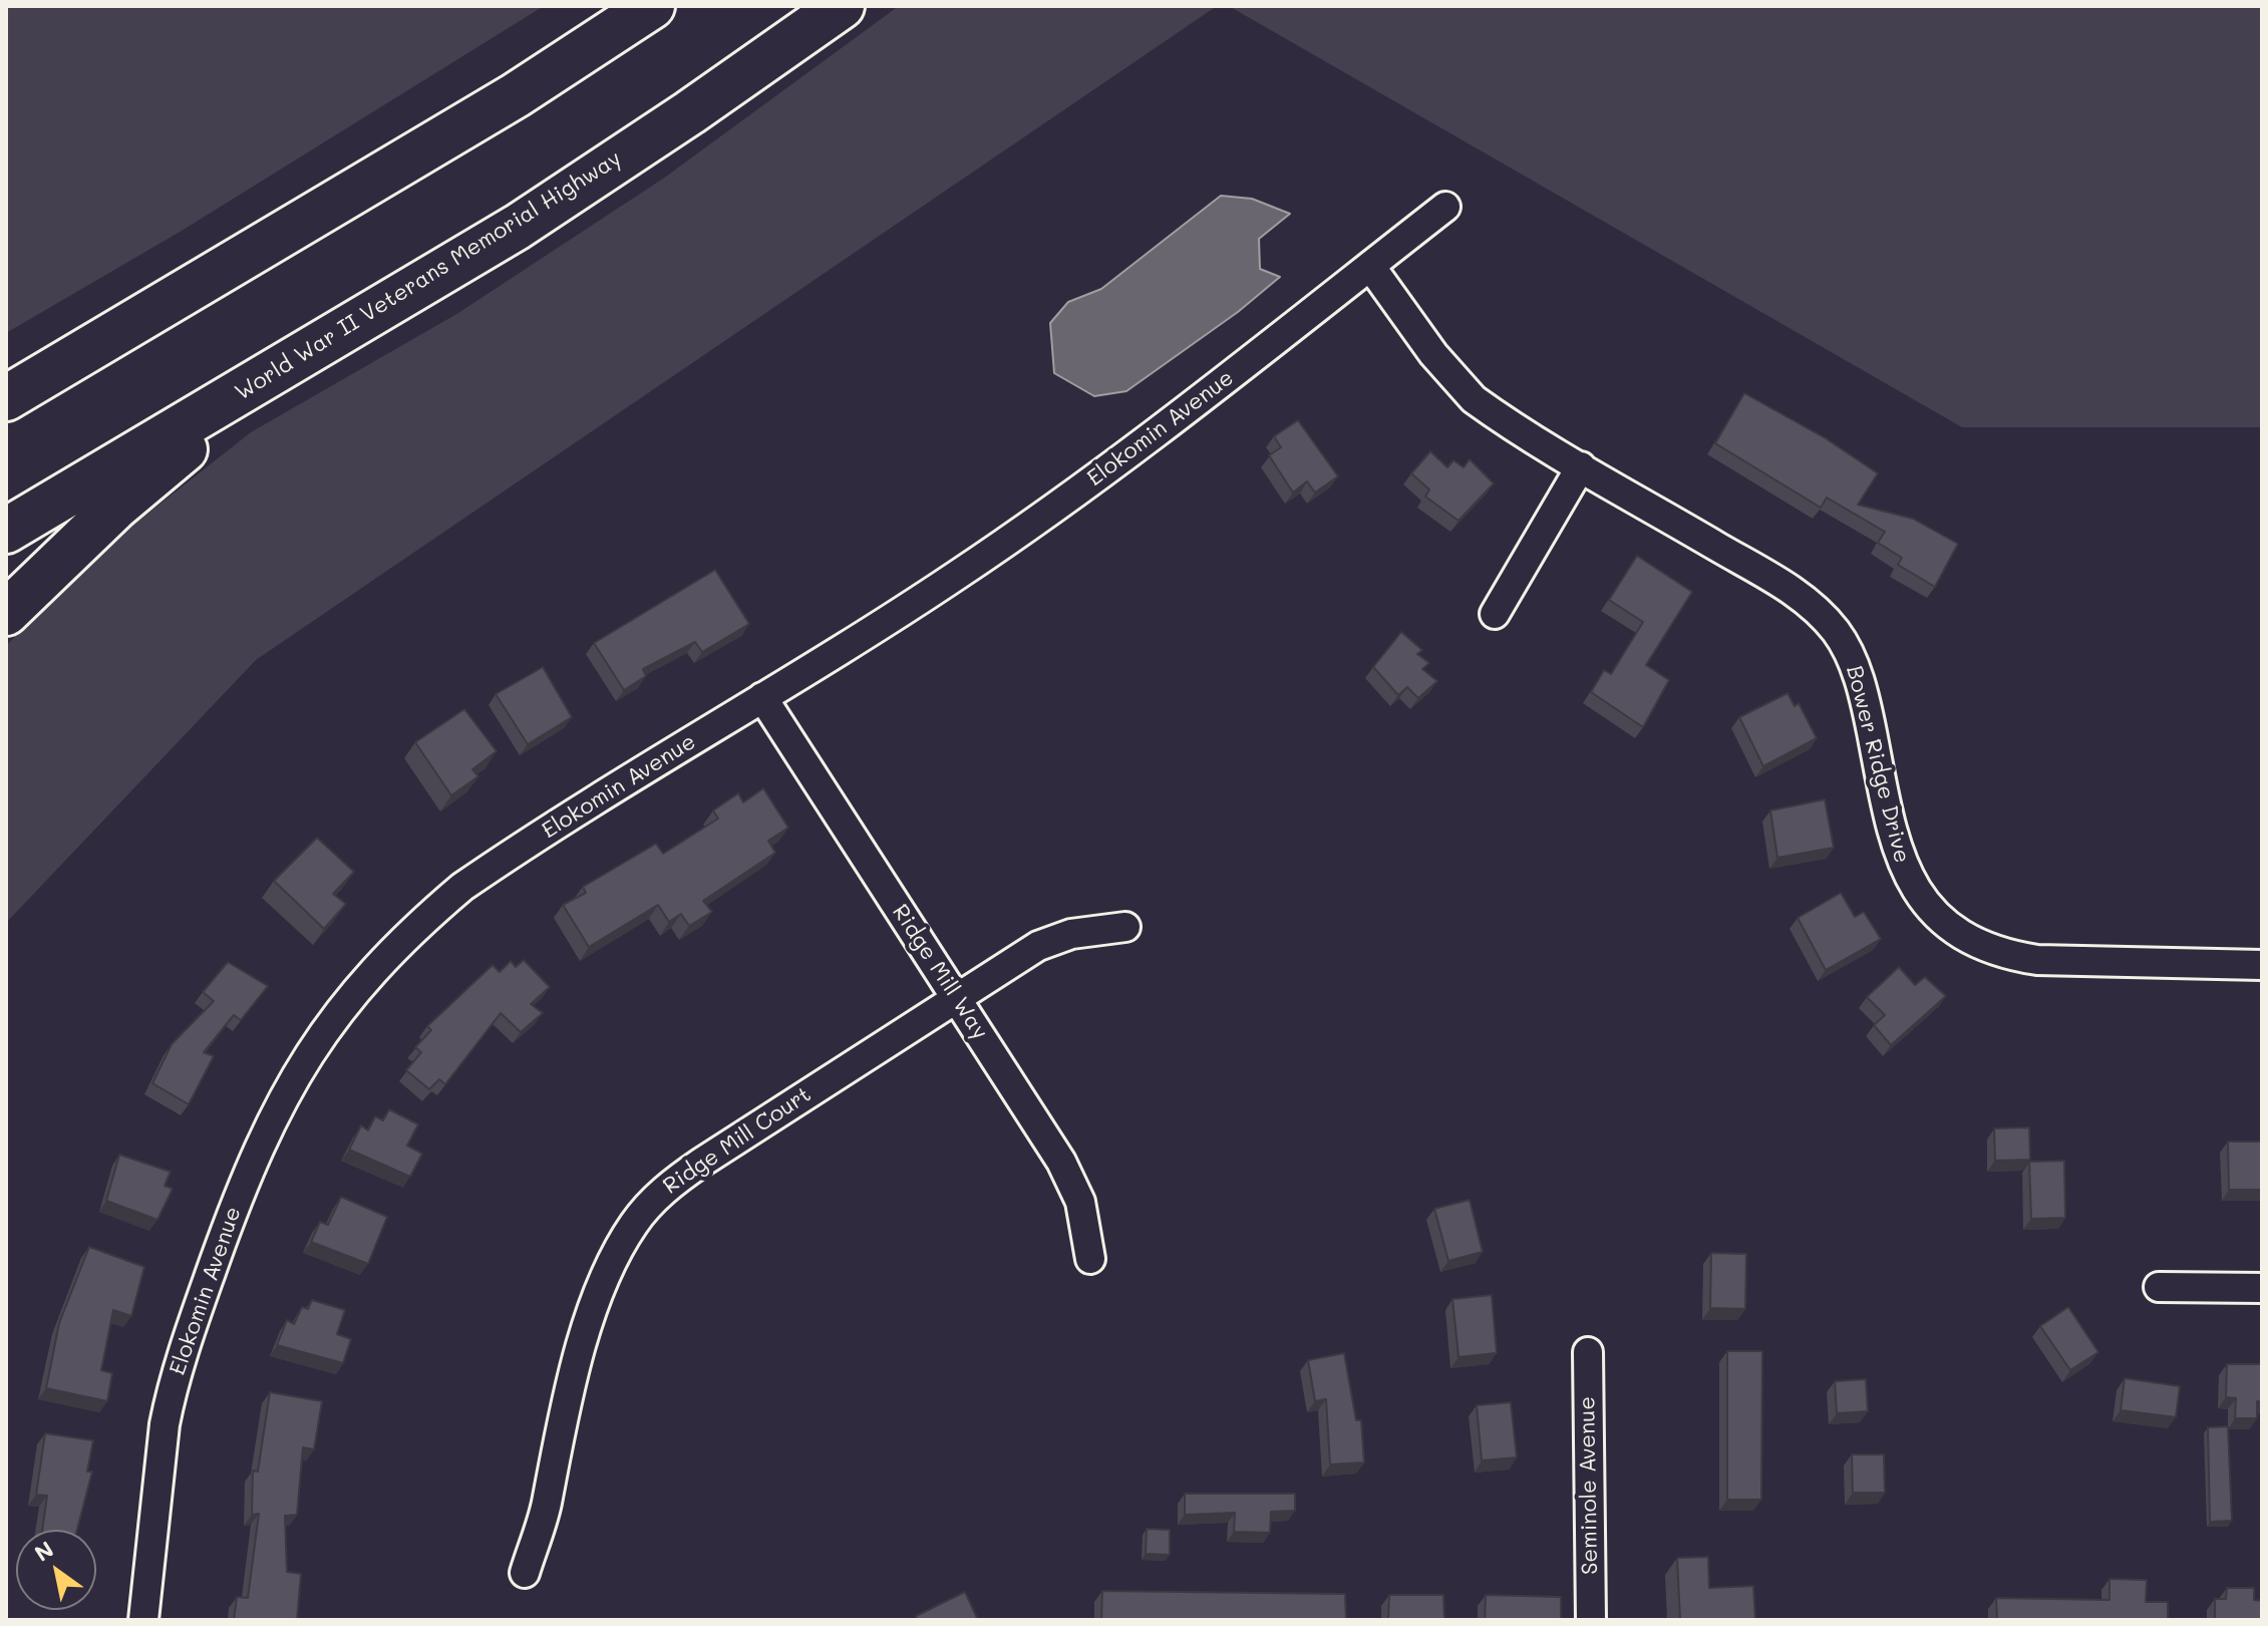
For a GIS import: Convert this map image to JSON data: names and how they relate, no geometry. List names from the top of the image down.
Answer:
{
  "streets": {
    "highway": ["World War II Veterans Memorial Highway"],
    "street": [
      "Elokomin Avenue",
      "Bower Ridge Drive",
      "Ridge Mill Way",
      "Ridge Mill Court",
      "Seminole Avenue"
    ]
  },
  "crossings": [
    ["Elokomin Avenue", "Bower Ridge Drive"],
    ["Elokomin Avenue", "Ridge Mill Way"],
    ["Ridge Mill Way", "Ridge Mill Court"]
  ],
  "north": "top left"
}
